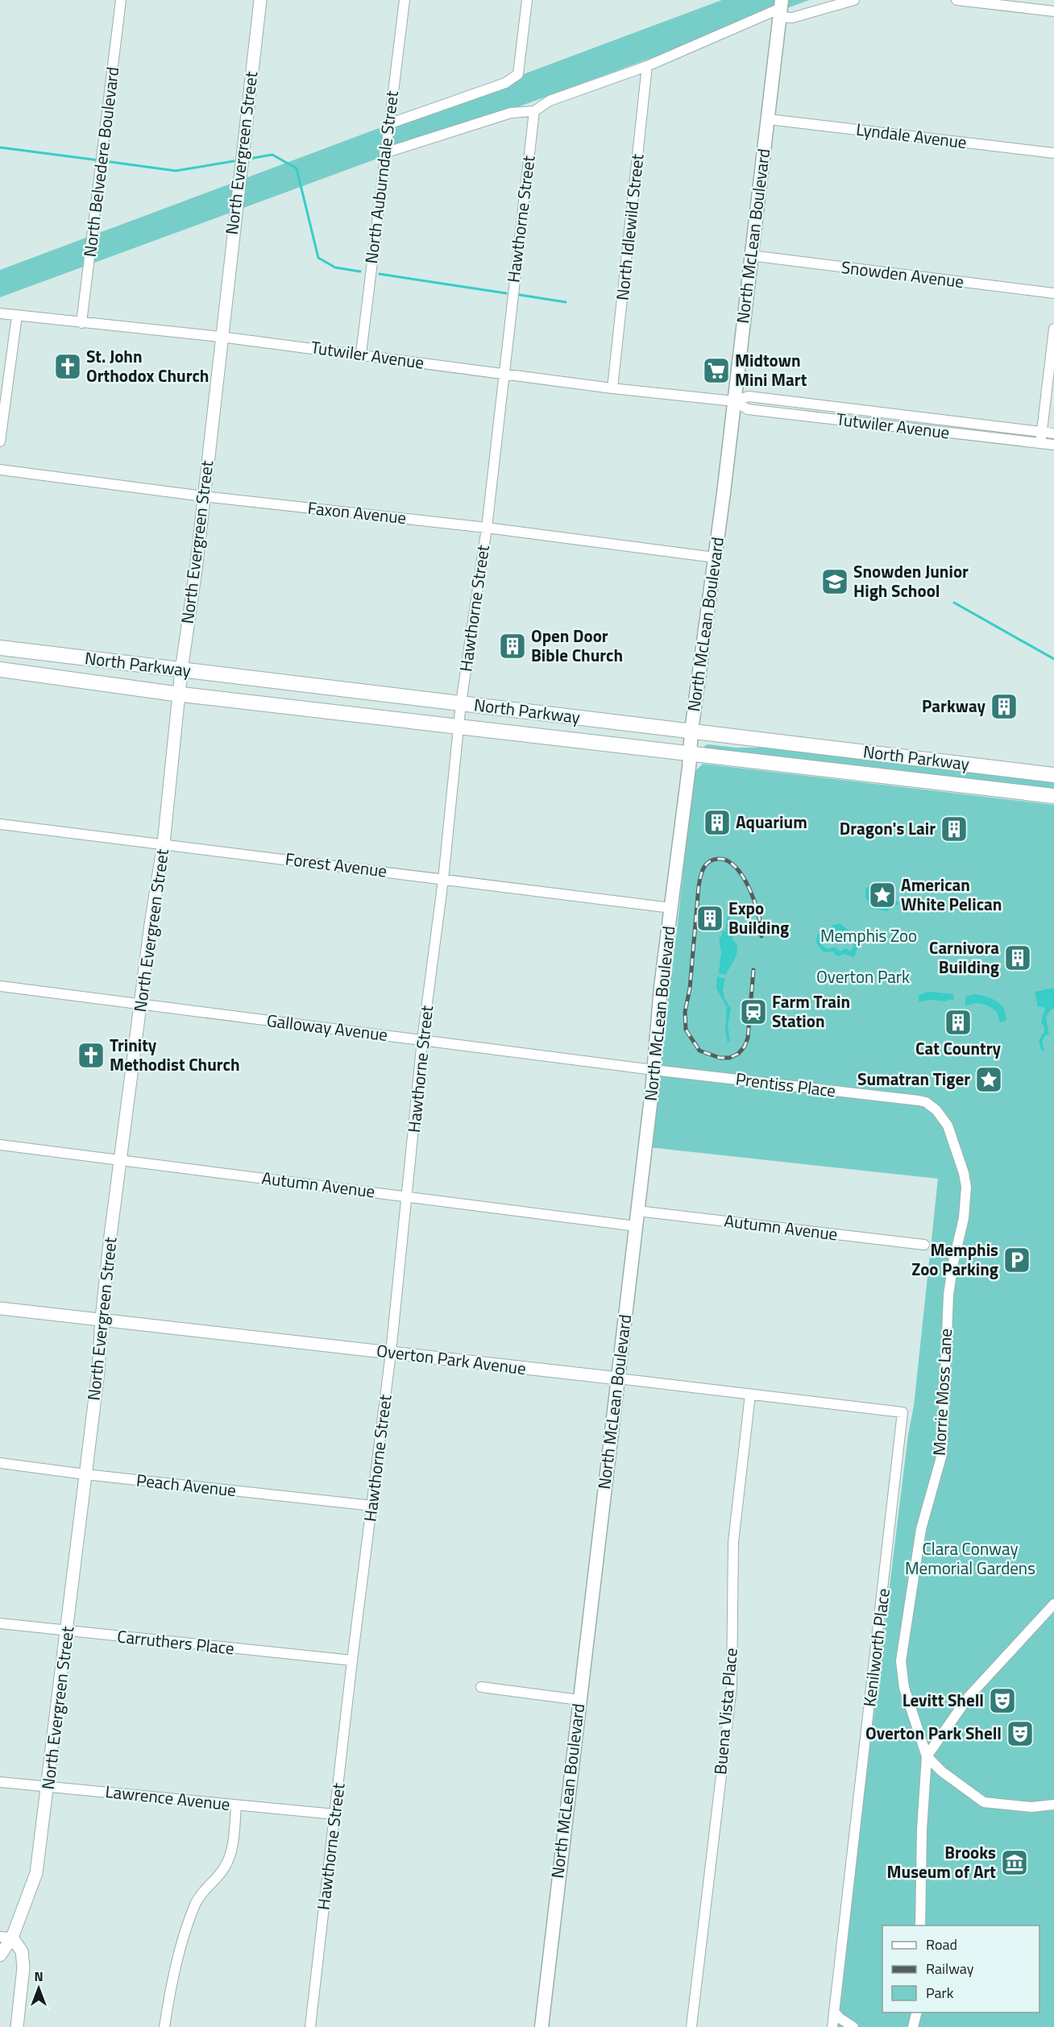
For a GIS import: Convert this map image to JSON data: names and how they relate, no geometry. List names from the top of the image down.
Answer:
{
  "streets": {
    "main road": ["North McLean Boulevard", "North Parkway"],
    "street": [
      "Lyndale Avenue",
      "North Evergreen Street",
      "North Belvedere Boulevard",
      "North Auburndale Street",
      "Hawthorne Street",
      "North Idlewild Street",
      "Snowden Avenue",
      "Tutwiler Avenue",
      "Faxon Avenue",
      "Forest Avenue",
      "Galloway Avenue",
      "Prentiss Place",
      "Autumn Avenue",
      "Overton Park Avenue",
      "Morrie Moss Lane",
      "Peach Avenue",
      "Carruthers Place",
      "Kenilworth Place",
      "Buena Vista Place",
      "Lawrence Avenue"
    ]
  },
  "crossings": [
    ["Lyndale Avenue", "North McLean Boulevard"],
    ["North Evergreen Street", "Tutwiler Avenue"],
    ["North Evergreen Street", "Faxon Avenue"],
    ["North Evergreen Street", "North Parkway"],
    ["North Evergreen Street", "Forest Avenue"],
    ["North Evergreen Street", "Galloway Avenue"],
    ["North Evergreen Street", "Autumn Avenue"],
    ["North Evergreen Street", "Overton Park Avenue"],
    ["North Evergreen Street", "Peach Avenue"],
    ["North Evergreen Street", "Carruthers Place"],
    ["North Evergreen Street", "Lawrence Avenue"],
    ["North Belvedere Boulevard", "Tutwiler Avenue"],
    ["North Auburndale Street", "Tutwiler Avenue"],
    ["Hawthorne Street", "Tutwiler Avenue"],
    ["Hawthorne Street", "Faxon Avenue"],
    ["Hawthorne Street", "North Parkway"],
    ["Hawthorne Street", "Forest Avenue"],
    ["Hawthorne Street", "Galloway Avenue"],
    ["Hawthorne Street", "Autumn Avenue"],
    ["Hawthorne Street", "Overton Park Avenue"],
    ["Hawthorne Street", "Peach Avenue"],
    ["Hawthorne Street", "Carruthers Place"],
    ["Hawthorne Street", "Lawrence Avenue"],
    ["North Idlewild Street", "Tutwiler Avenue"],
    ["North McLean Boulevard", "Snowden Avenue"],
    ["North McLean Boulevard", "Tutwiler Avenue"],
    ["North McLean Boulevard", "Faxon Avenue"],
    ["North McLean Boulevard", "North Parkway"],
    ["North McLean Boulevard", "Forest Avenue"],
    ["North McLean Boulevard", "Galloway Avenue"],
    ["North McLean Boulevard", "Prentiss Place"],
    ["North McLean Boulevard", "Autumn Avenue"],
    ["North McLean Boulevard", "Overton Park Avenue"],
    ["Galloway Avenue", "Prentiss Place"],
    ["Prentiss Place", "Morrie Moss Lane"],
    ["Overton Park Avenue", "Kenilworth Place"],
    ["Overton Park Avenue", "Buena Vista Place"]
  ],
  "parks": ["Memphis Zoo", "Overton Park", "Clara Conway Memorial Gardens"],
  "places": {
    "church": ["St. John Orthodox Church", "Trinity Methodist Church"],
    "supermarket": ["Midtown Mini Mart"],
    "school or university": ["Snowden Junior High School"],
    "building": [
      "Open Door Bible Church",
      "Parkway",
      "Aquarium",
      "Dragon's Lair",
      "Expo Building",
      "Carnivora Building",
      "Cat Country"
    ],
    "place": ["American White Pelican", "Sumatran Tiger"],
    "station": ["Farm Train Station"],
    "parking": ["Memphis Zoo Parking"],
    "theatre": ["Levitt Shell", "Overton Park Shell"],
    "museum": ["Brooks Museum of Art"]
  },
  "legend": ["Road", "Railway", "Park"],
  "north": "top"
}
